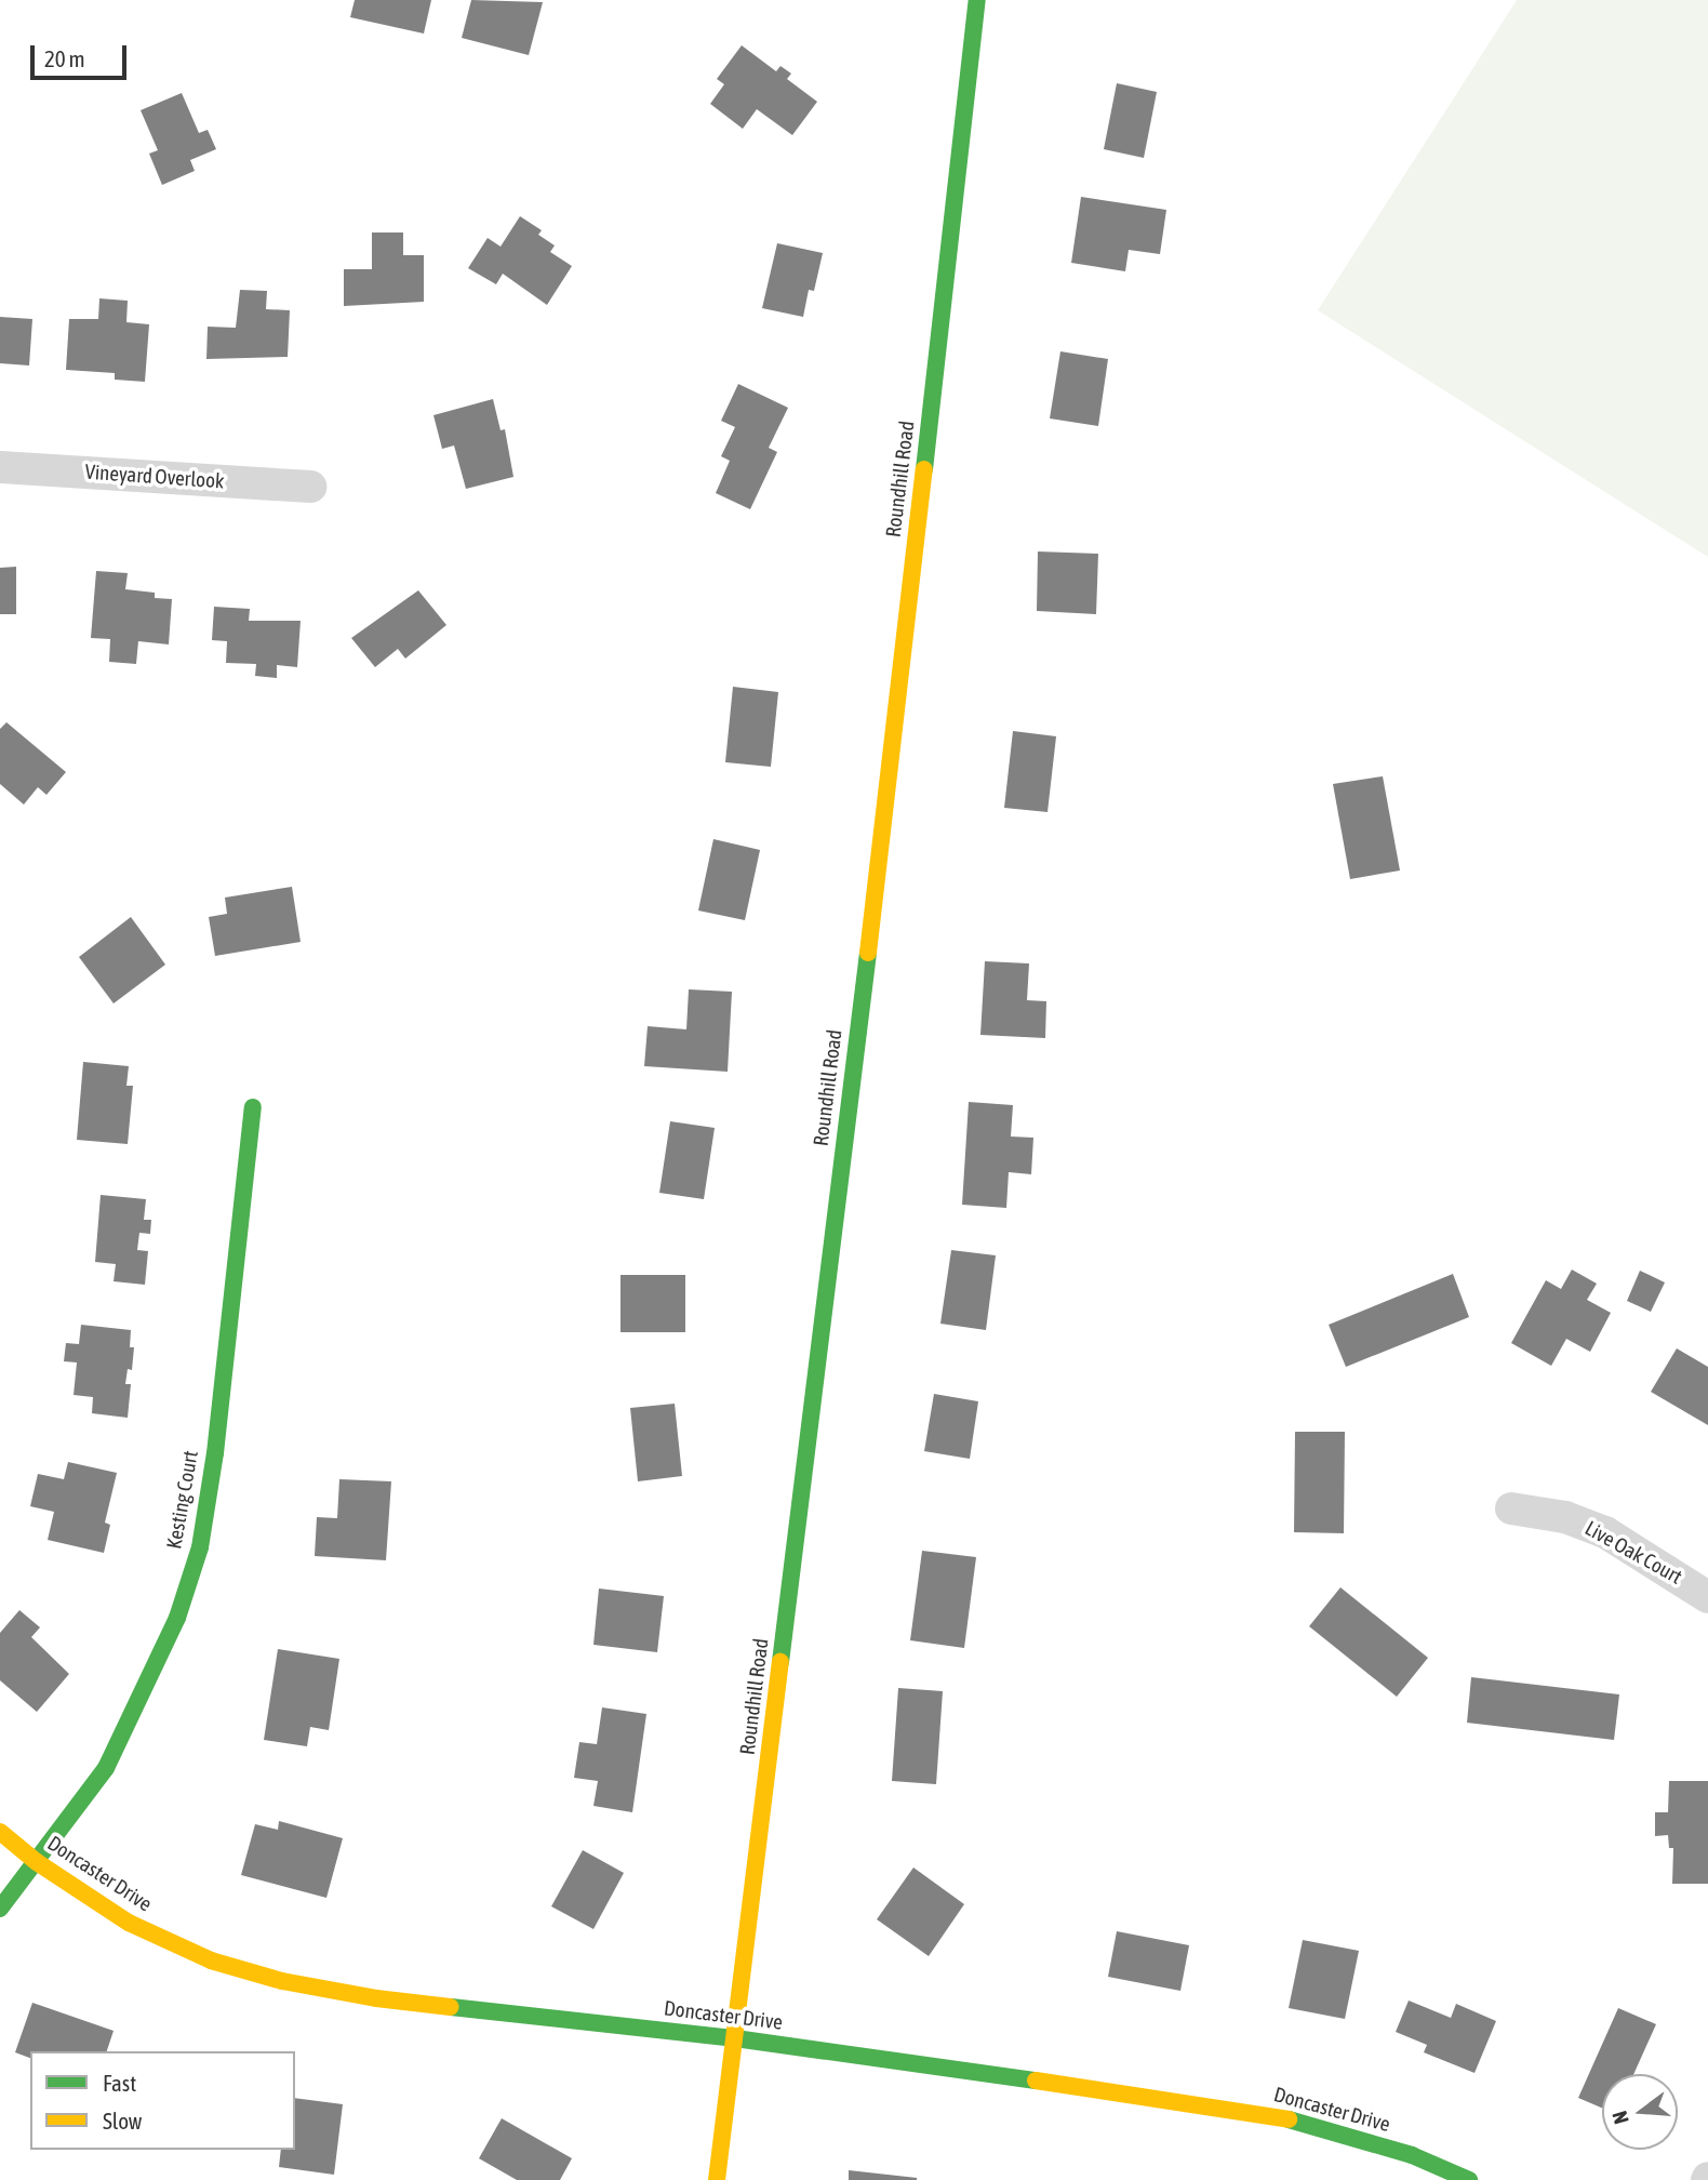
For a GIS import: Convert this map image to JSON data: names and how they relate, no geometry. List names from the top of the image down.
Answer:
{
  "streets": {
    "street": [
      "Vineyard Overlook",
      "Roundhill Road",
      "Kesting Court",
      "Live Oak Court",
      "Doncaster Drive"
    ]
  },
  "crossings": [
    ["Roundhill Road", "Doncaster Drive"],
    ["Kesting Court", "Doncaster Drive"]
  ],
  "legend": ["Fast", "Slow"],
  "scale_bar": "20 m",
  "north": "left"
}
